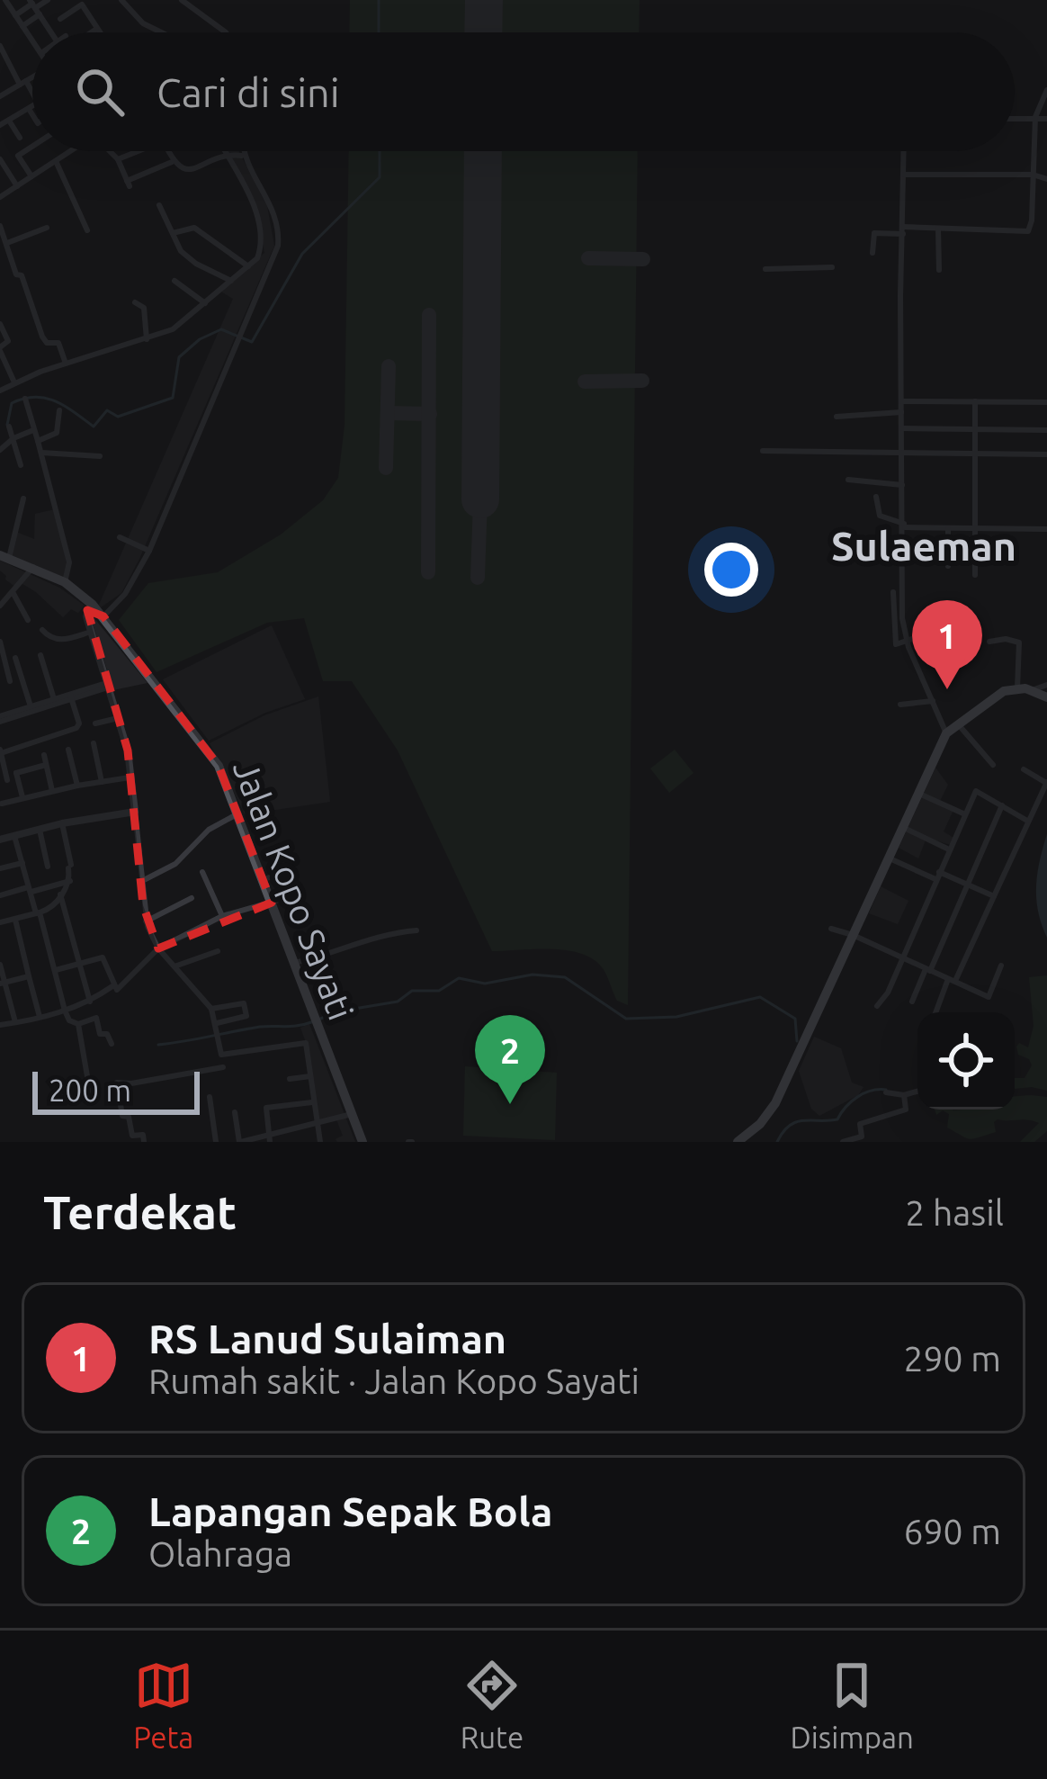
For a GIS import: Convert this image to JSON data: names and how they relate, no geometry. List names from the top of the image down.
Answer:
{
  "streets": {
    "main road": ["Jalan Kopo Sayati"]
  },
  "districts": ["Sulaeman"],
  "scale_bar": "200 m",
  "page": {
    "search": "Cari di sini",
    "pins": ["1", "2"],
    "scale": "200 m",
    "heading": ["Terdekat", "2 hasil"],
    "list": [
      {
        "mark": "1",
        "name": "RS Lanud Sulaiman",
        "note": "Rumah sakit · Jalan Kopo Sayati",
        "value": "290 m"
      },
      {
        "mark": "2",
        "name": "Lapangan Sepak Bola",
        "note": "Olahraga",
        "value": "690 m"
      }
    ],
    "nav": ["Peta", "Rute", "Disimpan"]
  }
}
